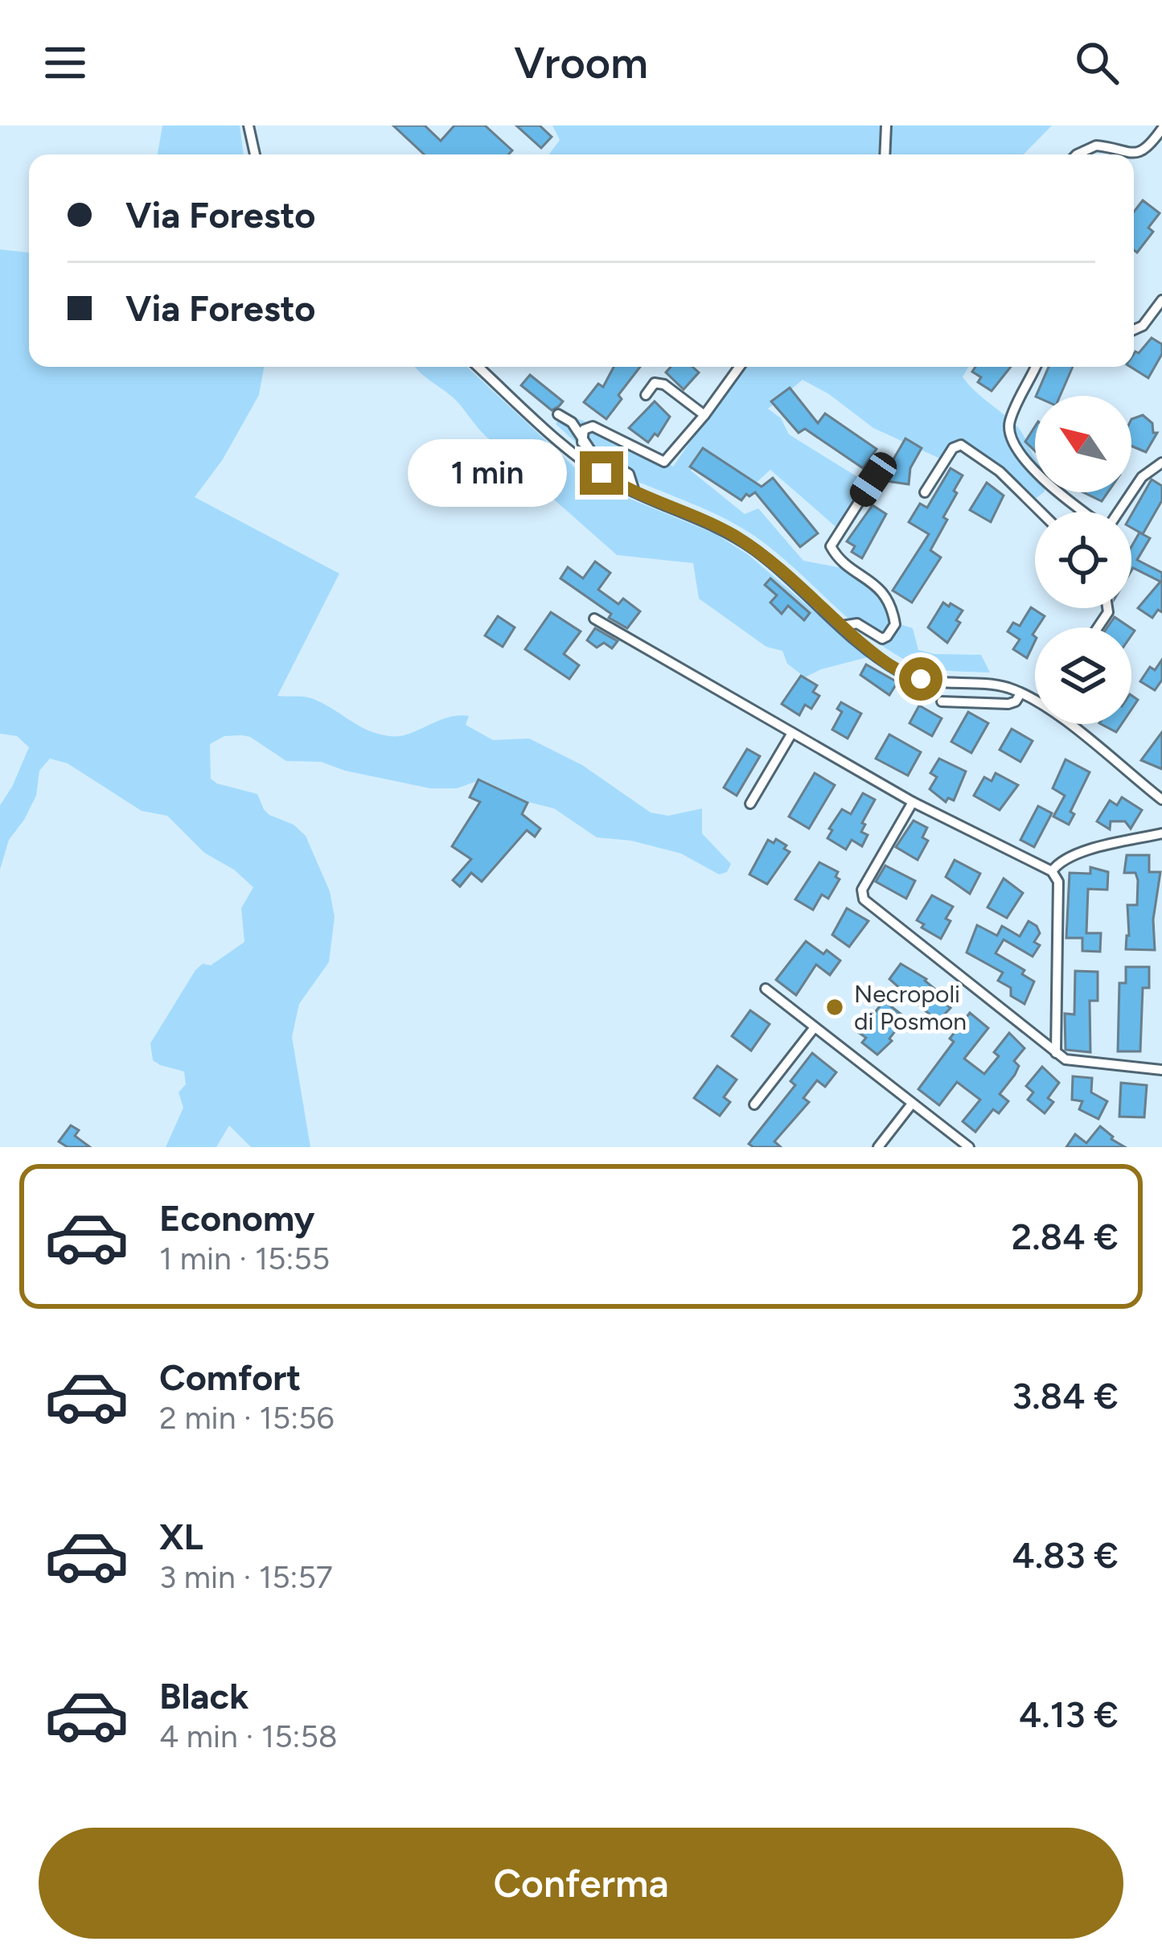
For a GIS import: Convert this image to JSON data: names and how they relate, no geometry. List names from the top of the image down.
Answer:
{
  "places": ["Necropoli di Posmon"],
  "north": "top left",
  "page": {
    "header": "Vroom",
    "banner": ["Via Foresto", "Via Foresto"],
    "bubble": "1 min",
    "list": [
      {
        "name": "Economy",
        "note": "1 min · 15:55",
        "value": "2.84 €"
      },
      {
        "name": "Comfort",
        "note": "2 min · 15:56",
        "value": "3.84 €"
      },
      {
        "name": "XL",
        "note": "3 min · 15:57",
        "value": "4.83 €"
      },
      {
        "name": "Black",
        "note": "4 min · 15:58",
        "value": "4.13 €"
      }
    ],
    "buttons": "Conferma"
  }
}
